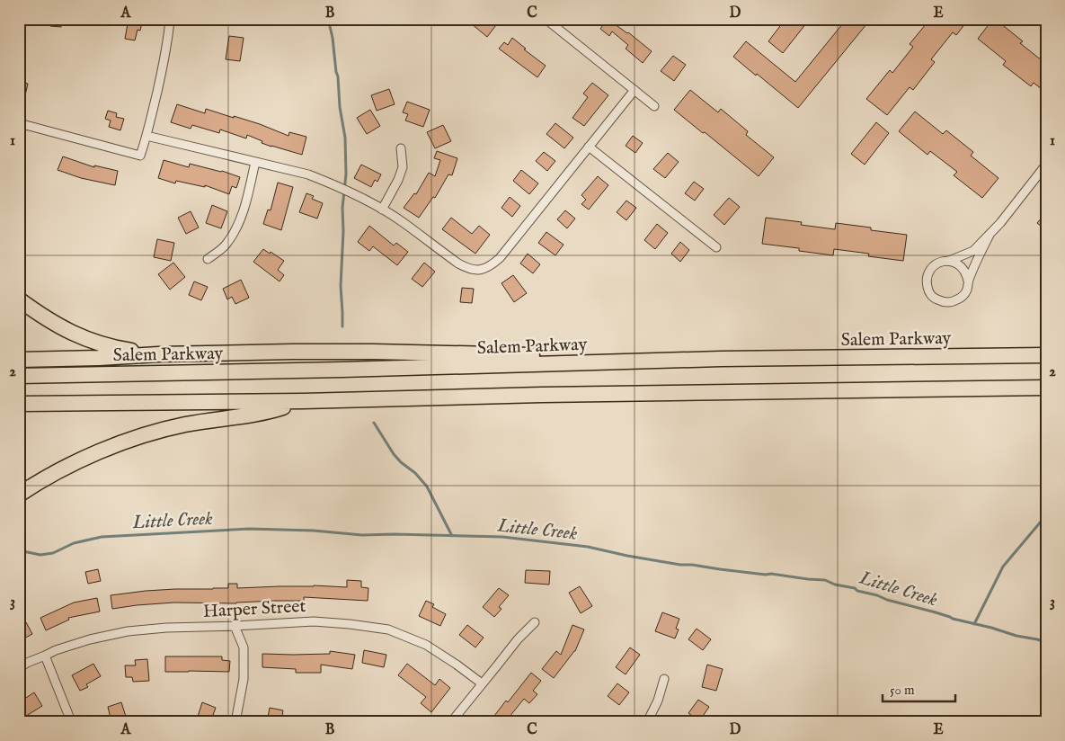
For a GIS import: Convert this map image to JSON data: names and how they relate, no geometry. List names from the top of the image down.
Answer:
{
  "streets": {
    "highway": ["Salem Parkway"],
    "street": ["Harper Street"]
  },
  "water": ["Little Creek"],
  "scale_bar": "50 m",
  "grid": {
    "columns": [
      "A",
      "B",
      "C",
      "D",
      "E"
    ],
    "rows": ["1", "2", "3"]
  }
}
